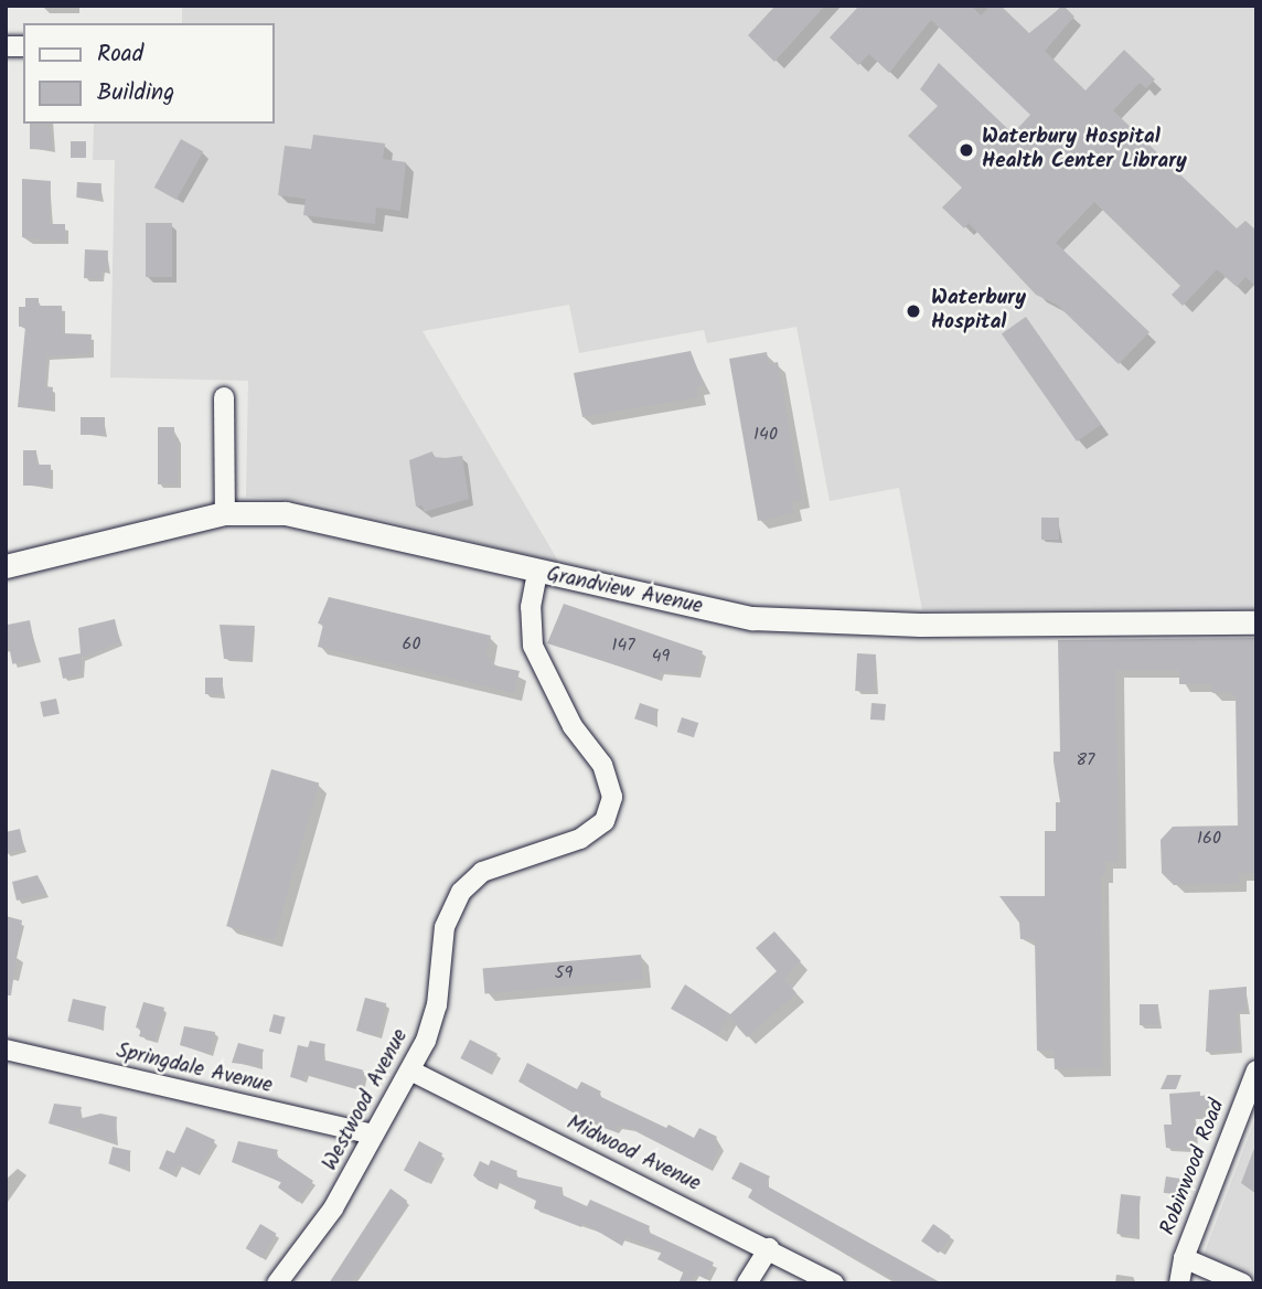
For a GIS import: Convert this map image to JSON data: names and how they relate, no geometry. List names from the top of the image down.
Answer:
{
  "streets": {
    "main road": ["Grandview Avenue"],
    "street": [
      "Springdale Avenue",
      "Westwood Avenue",
      "Midwood Avenue",
      "Robinwood Road"
    ]
  },
  "crossings": [
    ["Grandview Avenue", "Westwood Avenue"],
    ["Springdale Avenue", "Westwood Avenue"],
    ["Westwood Avenue", "Midwood Avenue"]
  ],
  "places": ["Waterbury Hospital Health Center Library", "Waterbury Hospital"],
  "house_numbers": [
    "140",
    "60",
    "147",
    "49",
    "87",
    "160",
    "59"
  ],
  "legend": ["Road", "Building"]
}
